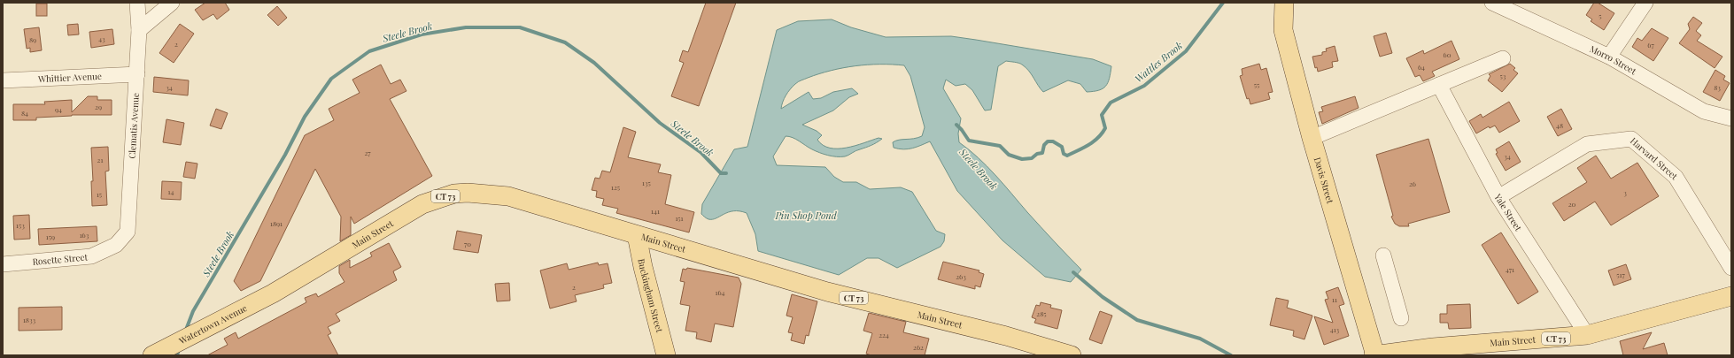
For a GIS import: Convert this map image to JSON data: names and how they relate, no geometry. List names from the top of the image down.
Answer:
{
  "streets": {
    "main road": [
      "Davis Street",
      "CT 73",
      "Main Street",
      "Buckingham Street",
      "Watertown Avenue"
    ],
    "street": [
      "Morro Street",
      "Whittier Avenue",
      "Clematis Avenue",
      "Harvard Street",
      "Yale Street",
      "Rosette Street"
    ]
  },
  "crossings": [
    ["Whittier Avenue", "Clematis Avenue"],
    ["Clematis Avenue", "Rosette Street"],
    ["Harvard Street", "Yale Street"],
    ["Davis Street", "Main Street"],
    ["Yale Street", "Main Street"],
    ["Main Street", "Buckingham Street"],
    ["Main Street", "Watertown Avenue"]
  ],
  "water": ["Steele Brook", "Wattles Brook", "Pin Shop Pond"],
  "house_numbers": [
    "5",
    "43",
    "89",
    "2",
    "67",
    "60",
    "64",
    "53",
    "55",
    "34",
    "83",
    "29",
    "94",
    "84",
    "48",
    "27",
    "34",
    "21",
    "135",
    "26",
    "125",
    "14",
    "3",
    "15",
    "20",
    "141",
    "151",
    "1891",
    "153",
    "163",
    "159",
    "70",
    "471",
    "517",
    "263",
    "2",
    "164",
    "11",
    "285",
    "1833",
    "413",
    "224",
    "262"
  ]
}
